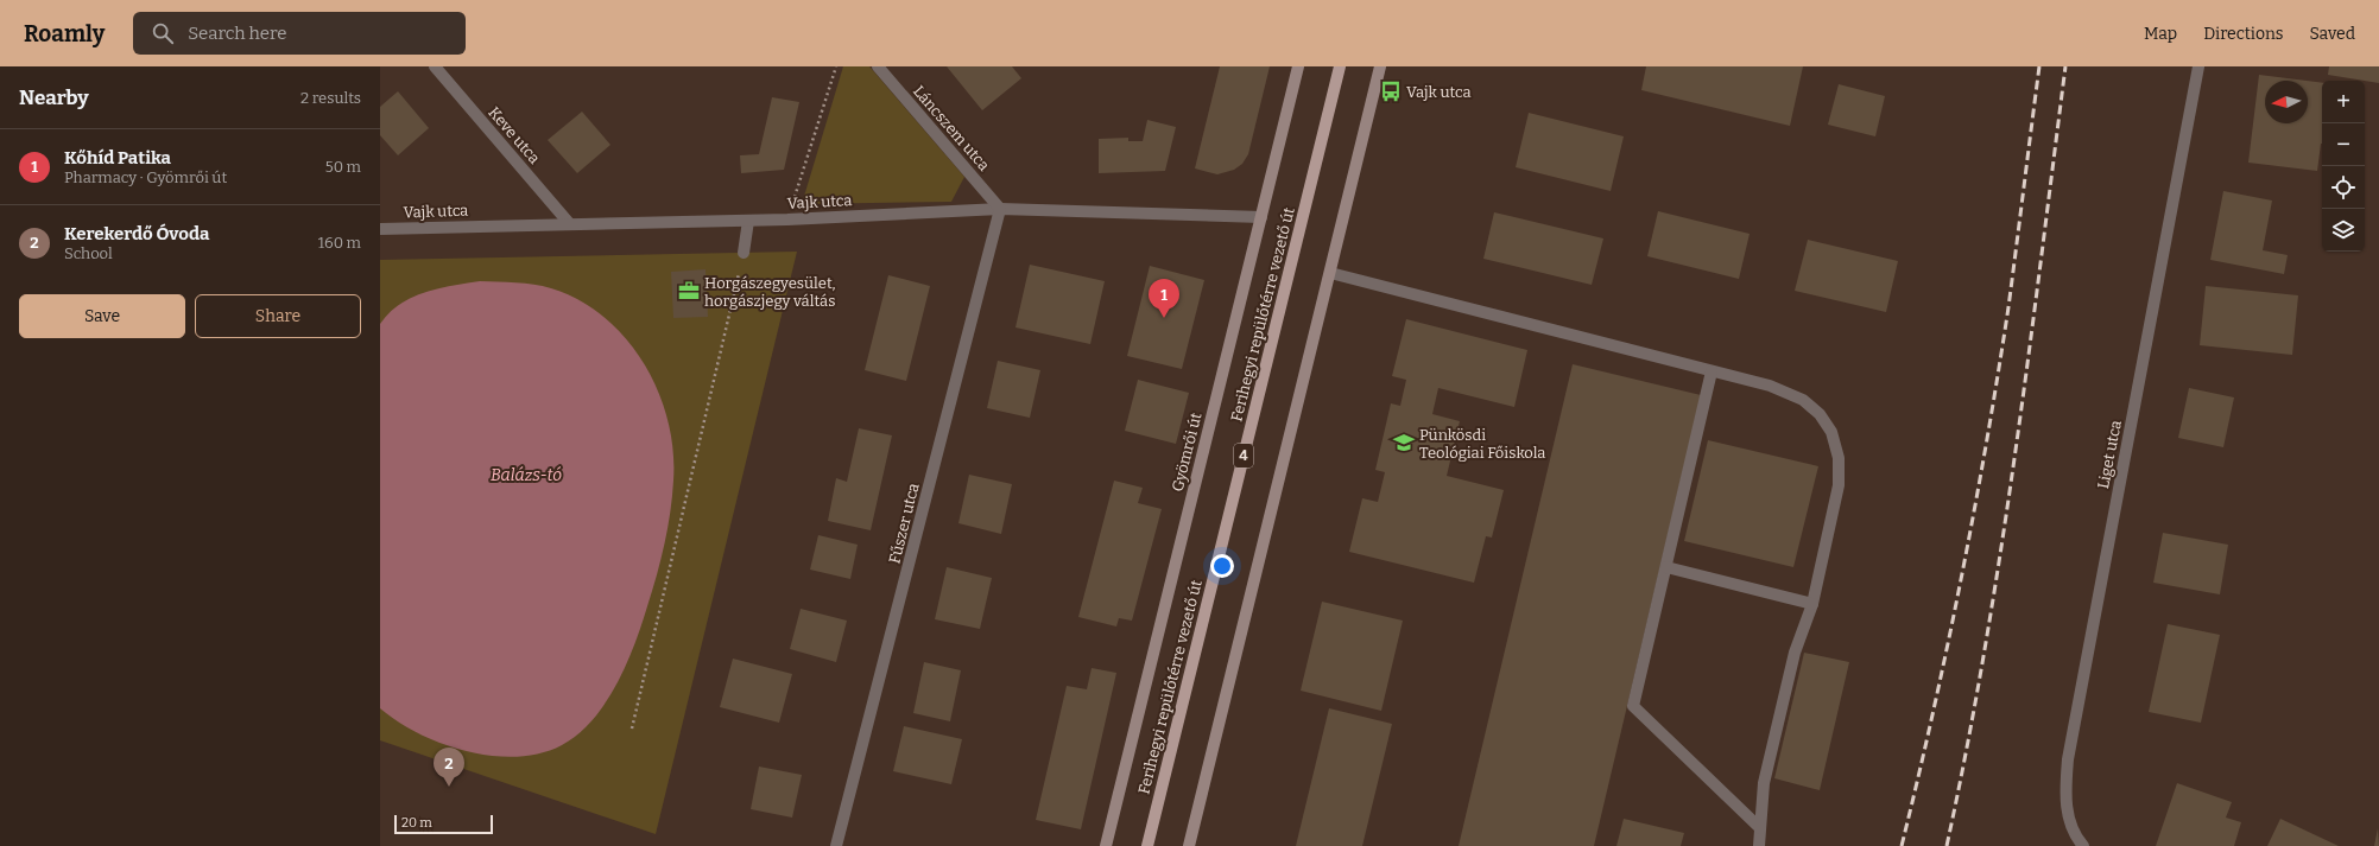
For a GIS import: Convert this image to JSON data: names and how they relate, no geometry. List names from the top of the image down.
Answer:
{
  "streets": {
    "main road": ["Ferihegyi repülőtérre vezető út", "4"],
    "street": [
      "Láncszem utca",
      "Keve utca",
      "Vajk utca",
      "Gyömrői út",
      "Liget utca",
      "Fűszer utca"
    ]
  },
  "crossings": [
    ["Láncszem utca", "Vajk utca"],
    ["Láncszem utca", "Fűszer utca"],
    ["Keve utca", "Vajk utca"],
    ["Vajk utca", "Gyömrői út"],
    ["Vajk utca", "Fűszer utca"]
  ],
  "water": ["Balázs-tó"],
  "places": {
    "bus stop": ["Vajk utca"],
    "office": ["Horgászegyesület, horgászjegy váltás"],
    "school or university": ["Pünkösdi Teológiai Főiskola"]
  },
  "scale_bar": "20 m",
  "north": "left",
  "page": {
    "header": "Roamly",
    "search": "Search here",
    "nav": ["Map", "Directions", "Saved"],
    "heading": ["Nearby", "2 results"],
    "map_buttons": ["+", "−"],
    "list": [
      {
        "mark": "1",
        "name": "Kőhíd Patika",
        "note": "Pharmacy · Gyömrői út",
        "value": "50 m"
      },
      {
        "mark": "2",
        "name": "Kerekerdő Óvoda",
        "note": "School",
        "value": "160 m"
      }
    ],
    "pins": ["1", "2"],
    "buttons": ["Save", "Share"],
    "scale": "20 m"
  }
}
